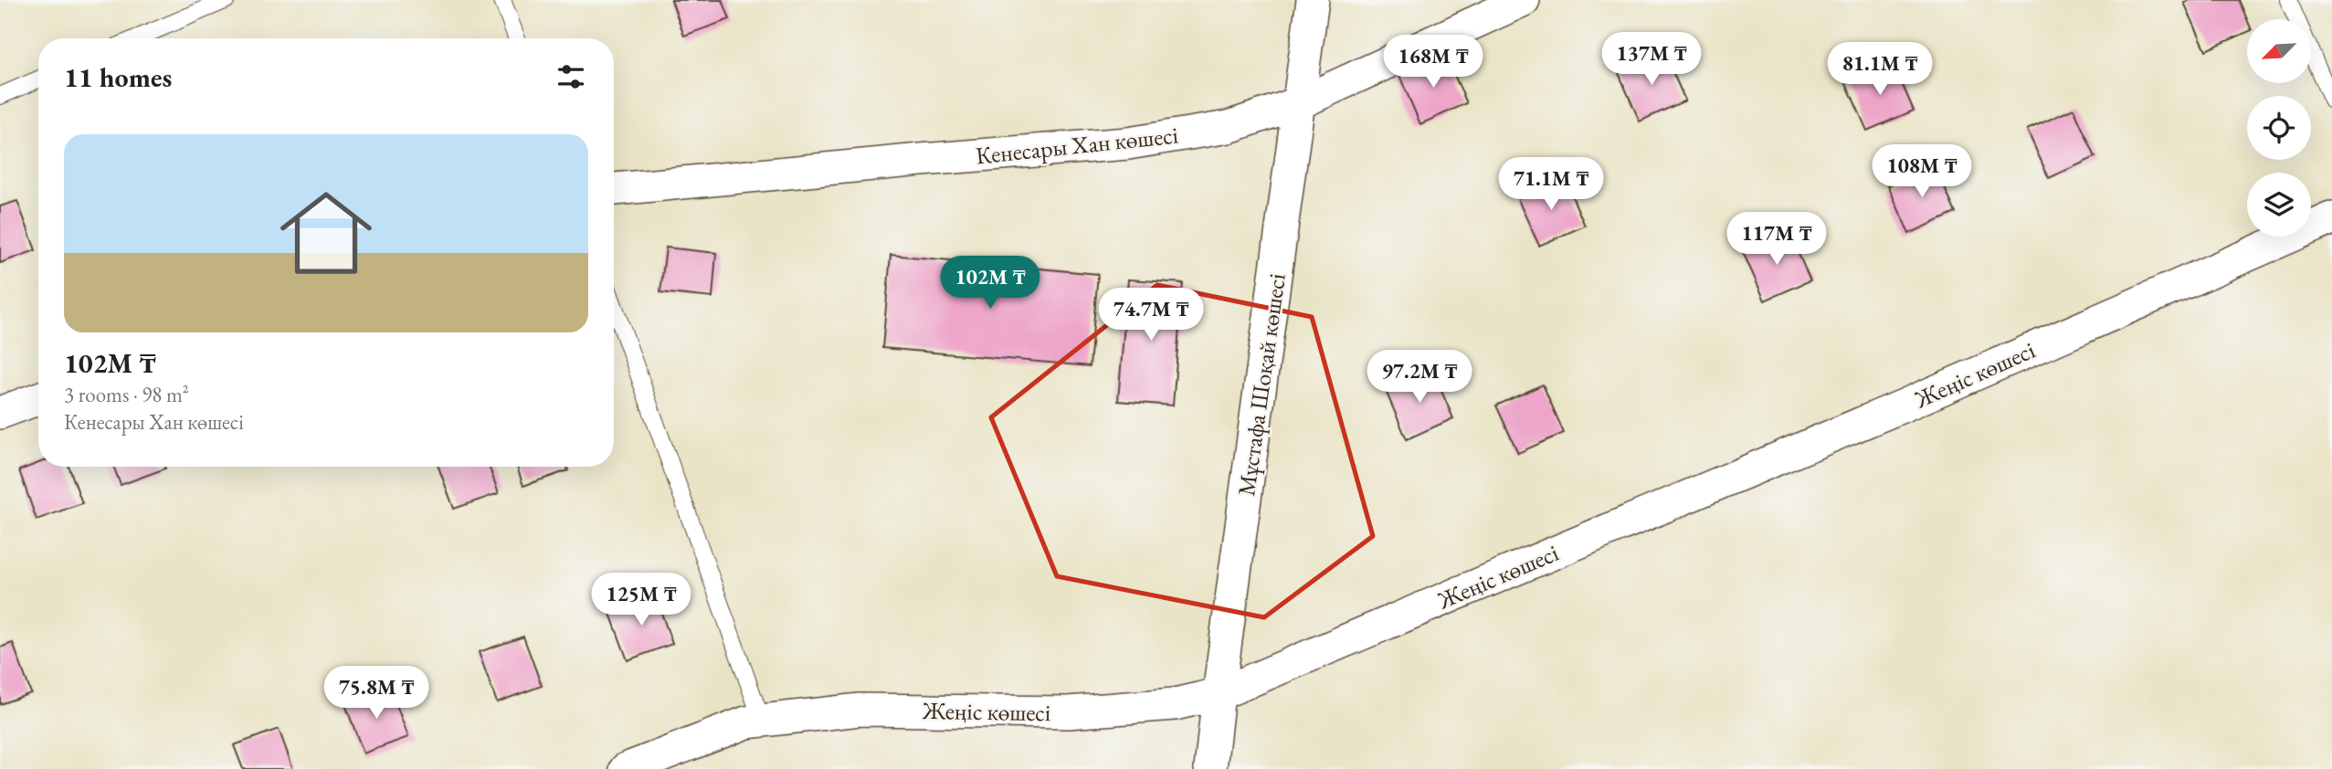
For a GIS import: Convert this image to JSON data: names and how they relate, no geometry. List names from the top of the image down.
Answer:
{
  "streets": {
    "street": ["Кенесары Хан көшесі", "Жеңіс көшесі", "Мұстафа Шоқай көшесі"]
  },
  "crossings": [
    ["Кенесары Хан көшесі", "Мұстафа Шоқай көшесі"],
    ["Жеңіс көшесі", "Мұстафа Шоқай көшесі"]
  ],
  "north": "bottom left",
  "page": {
    "price": [
      "137M ₸",
      "168M ₸",
      "81.1M ₸",
      "108M ₸",
      "71.1M ₸",
      "117M ₸",
      "102M ₸",
      "74.7M ₸",
      "97.2M ₸",
      "125M ₸",
      "75.8M ₸"
    ],
    "heading": "11 homes",
    "list": [
      {
        "name": "102M ₸",
        "note": "3 rooms · 98 m² · Кенесары Хан көшесі"
      }
    ]
  }
}
